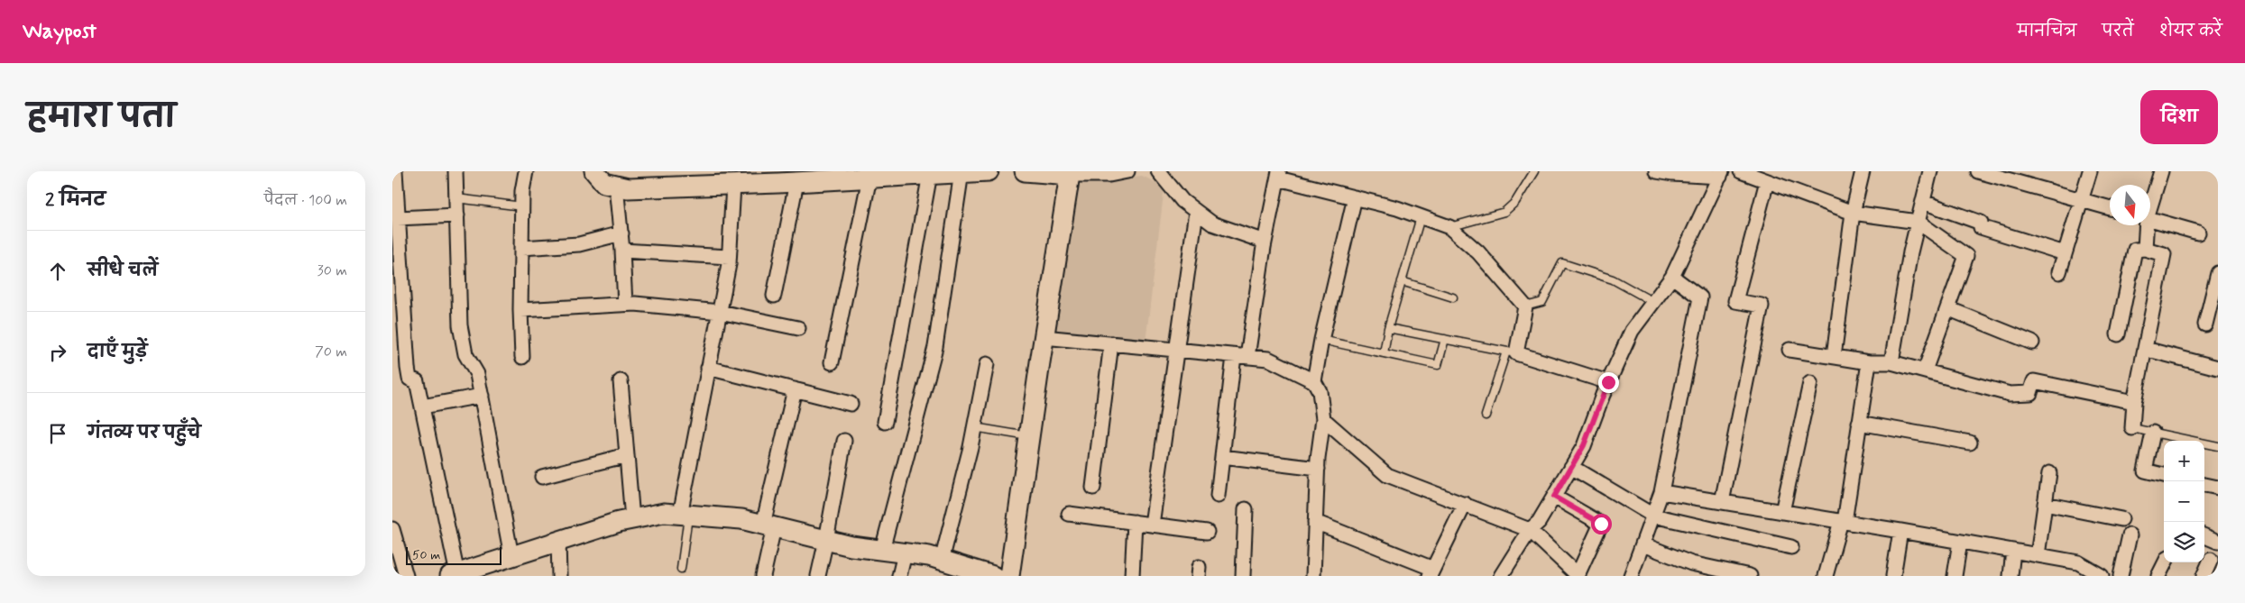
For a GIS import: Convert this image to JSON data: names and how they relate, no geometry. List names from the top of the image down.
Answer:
{
  "scale_bar": "50 m",
  "north": "bottom",
  "page": {
    "header": "Waypost",
    "nav": ["मानचित्र", "परतें", "शेयर करें"],
    "title": "हमारा पता",
    "buttons": "दिशा",
    "heading": ["2 मिनट", "पैदल · 100 m"],
    "list": [
      ["सीधे चलें", "30 m"],
      ["दाएँ मुड़ें", "70 m"],
      "गंतव्य पर पहुँचे"
    ],
    "map_buttons": ["+", "−"],
    "scale": "50 m"
  }
}
